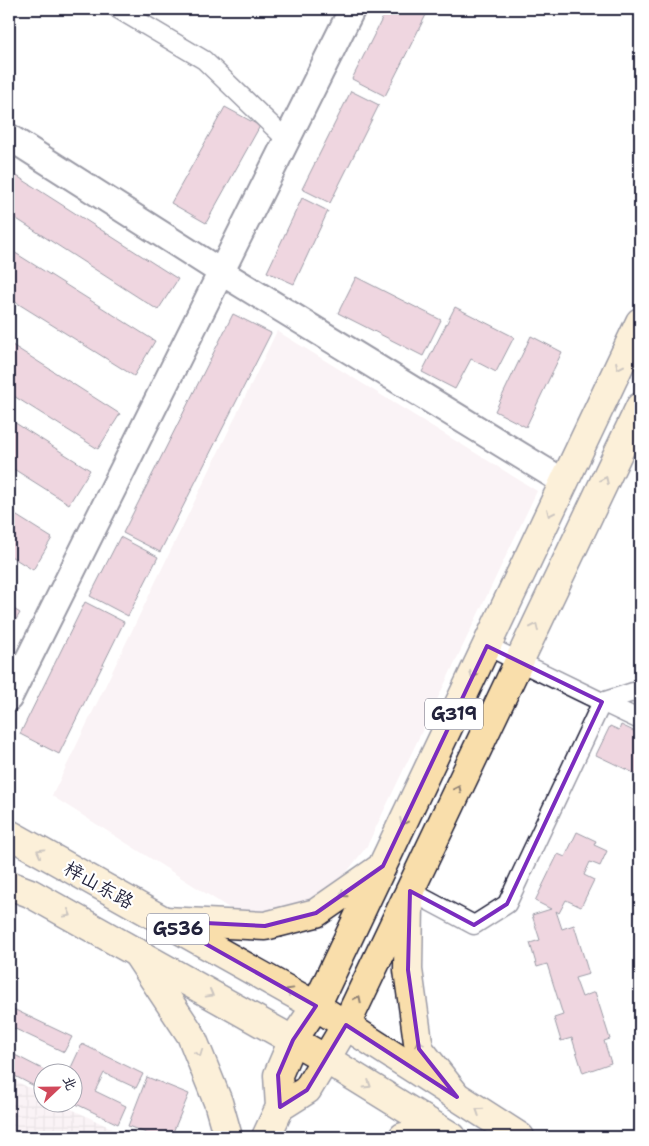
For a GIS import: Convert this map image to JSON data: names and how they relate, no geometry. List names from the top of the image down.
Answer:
{
  "streets": {
    "main road": ["G319", "梓山东路", "G536"]
  },
  "crossings": [
    ["G319", "梓山东路"],
    ["G319", "G536"],
    ["梓山东路", "G536"]
  ],
  "north": "right"
}
